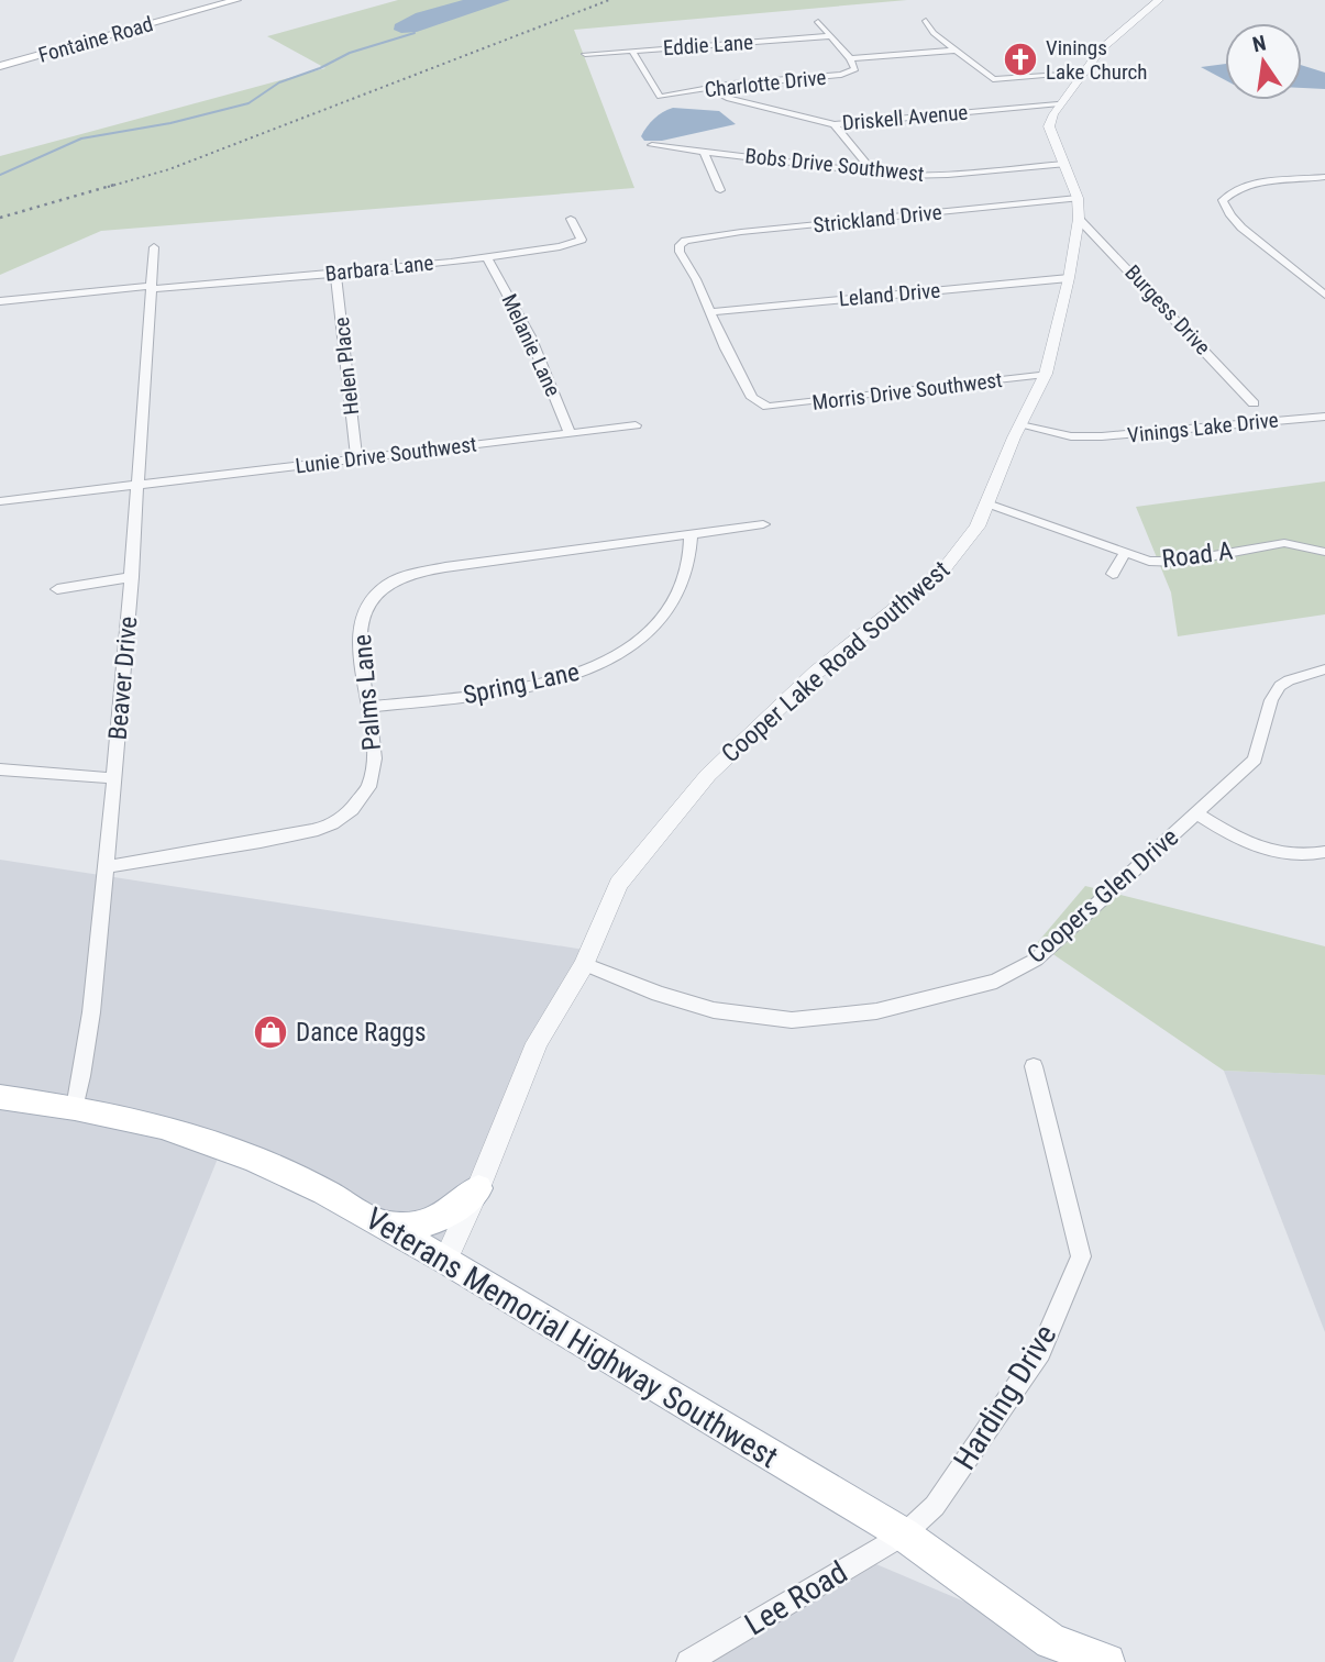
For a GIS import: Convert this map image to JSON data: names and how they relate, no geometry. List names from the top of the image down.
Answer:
{
  "streets": {
    "main road": ["Fontaine Road", "Veterans Memorial Highway Southwest"],
    "street": [
      "Eddie Lane",
      "Charlotte Drive",
      "Driskell Avenue",
      "Bobs Drive Southwest",
      "Strickland Drive",
      "Barbara Lane",
      "Leland Drive",
      "Burgess Drive",
      "Melanie Lane",
      "Helen Place",
      "Morris Drive Southwest",
      "Vinings Lake Drive",
      "Lunie Drive Southwest",
      "Road A",
      "Cooper Lake Road Southwest",
      "Beaver Drive",
      "Spring Lane",
      "Palms Lane",
      "Coopers Glen Drive",
      "Harding Drive",
      "Lee Road"
    ]
  },
  "crossings": [
    ["Eddie Lane", "Charlotte Drive"],
    ["Charlotte Drive", "Driskell Avenue"],
    ["Driskell Avenue", "Cooper Lake Road Southwest"],
    ["Bobs Drive Southwest", "Cooper Lake Road Southwest"],
    ["Strickland Drive", "Leland Drive"],
    ["Strickland Drive", "Morris Drive Southwest"],
    ["Strickland Drive", "Cooper Lake Road Southwest"],
    ["Barbara Lane", "Melanie Lane"],
    ["Barbara Lane", "Helen Place"],
    ["Barbara Lane", "Beaver Drive"],
    ["Leland Drive", "Morris Drive Southwest"],
    ["Leland Drive", "Cooper Lake Road Southwest"],
    ["Burgess Drive", "Cooper Lake Road Southwest"],
    ["Melanie Lane", "Lunie Drive Southwest"],
    ["Helen Place", "Lunie Drive Southwest"],
    ["Morris Drive Southwest", "Cooper Lake Road Southwest"],
    ["Vinings Lake Drive", "Cooper Lake Road Southwest"],
    ["Lunie Drive Southwest", "Beaver Drive"],
    ["Road A", "Cooper Lake Road Southwest"],
    ["Cooper Lake Road Southwest", "Coopers Glen Drive"],
    ["Cooper Lake Road Southwest", "Veterans Memorial Highway Southwest"],
    ["Beaver Drive", "Palms Lane"],
    ["Beaver Drive", "Veterans Memorial Highway Southwest"],
    ["Spring Lane", "Palms Lane"],
    ["Veterans Memorial Highway Southwest", "Harding Drive"],
    ["Veterans Memorial Highway Southwest", "Lee Road"],
    ["Harding Drive", "Lee Road"]
  ],
  "places": {
    "church": ["Vinings Lake Church"],
    "shop": ["Dance Raggs"]
  },
  "north": "top"
}
